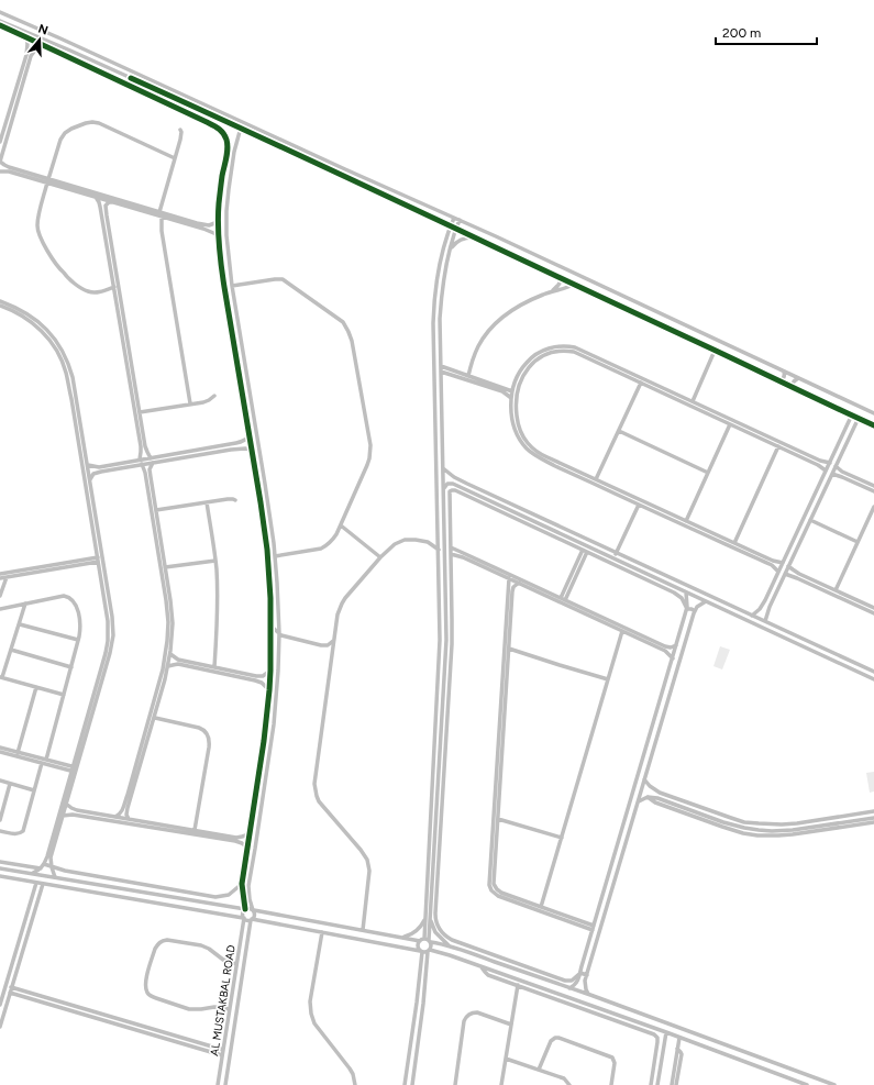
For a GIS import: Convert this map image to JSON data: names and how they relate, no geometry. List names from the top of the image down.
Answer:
{
  "streets": {
    "street": ["AL MUSTAKBAL ROAD"]
  },
  "scale_bar": "200 m",
  "north": "top"
}
